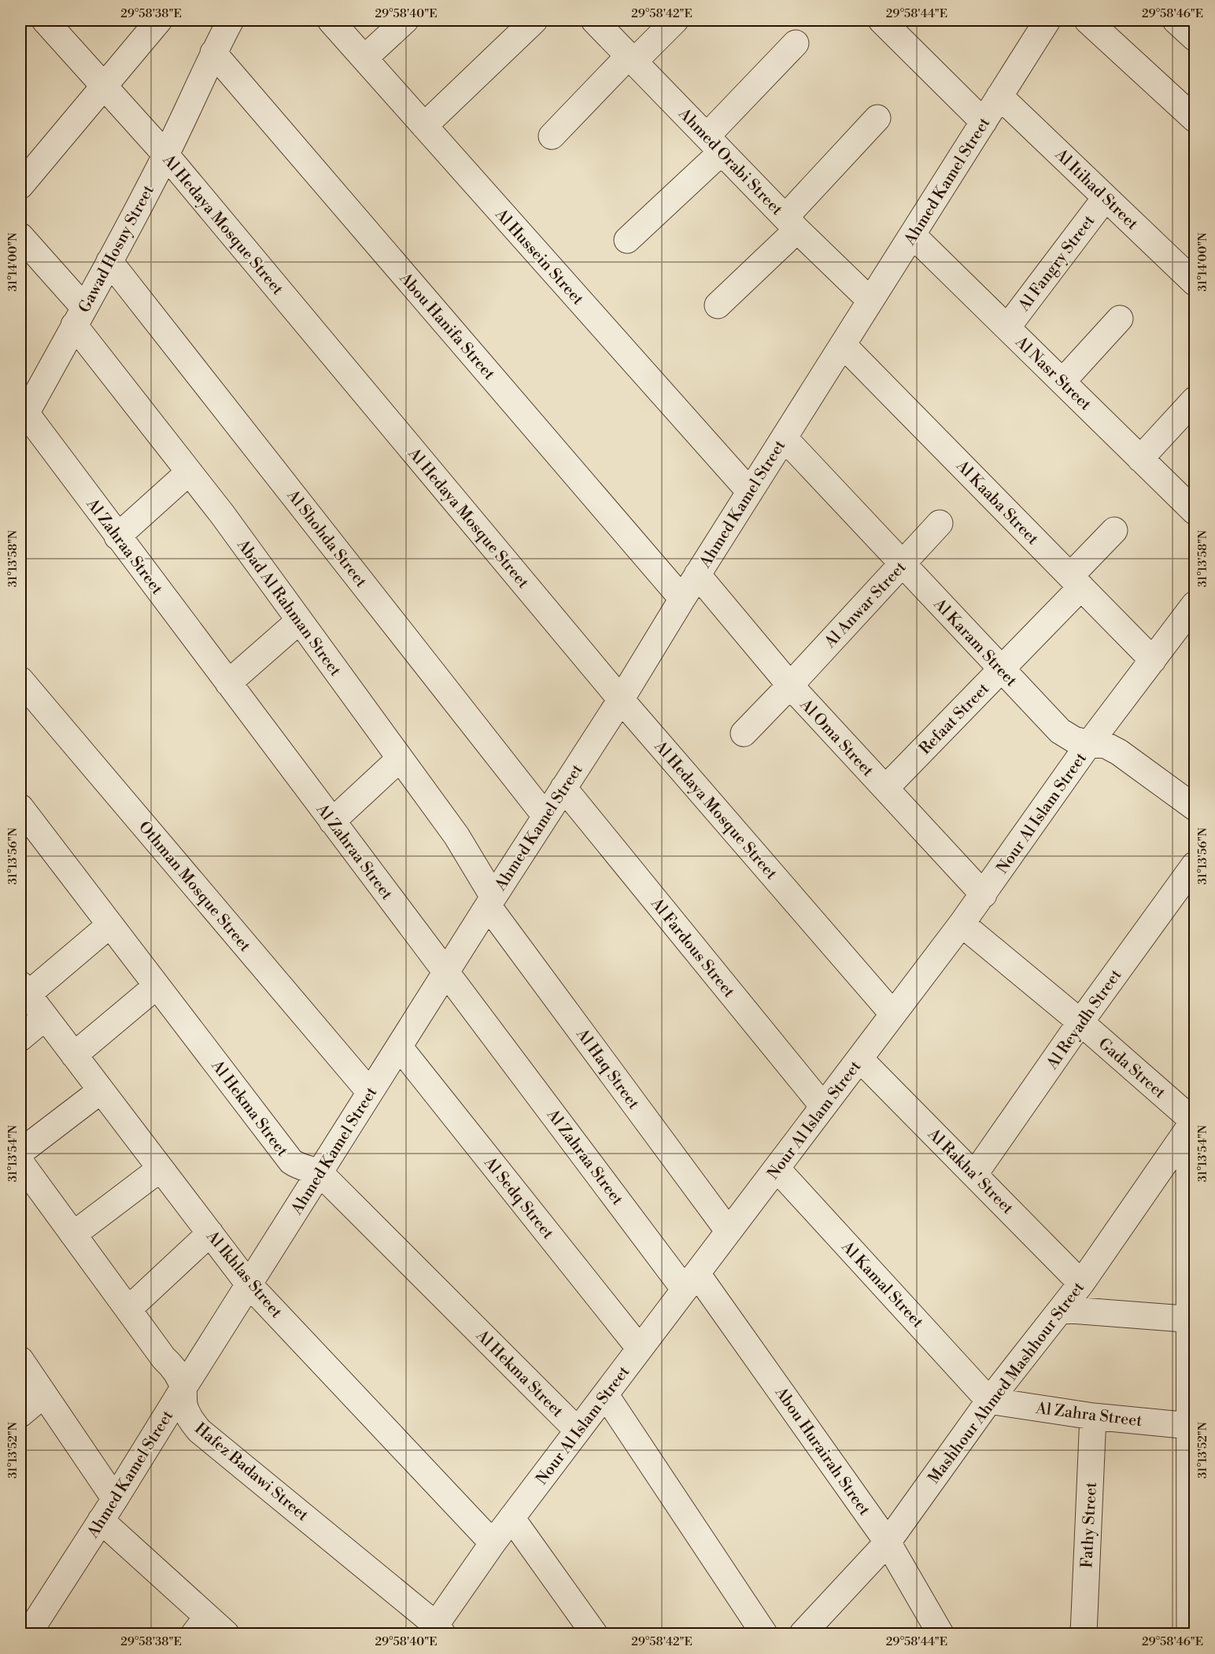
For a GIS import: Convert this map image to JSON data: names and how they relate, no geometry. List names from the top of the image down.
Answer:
{
  "streets": {
    "street": [
      "Ahmed Orabi Street",
      "Ahmed Kamel Street",
      "Al Itihad Street",
      "Al Hedaya Mosque Street",
      "Gawad Hosny Street",
      "Al Hussein Street",
      "Al Fangry Street",
      "Abou Hanifa Street",
      "Al Nasr Street",
      "Al Kaaba Street",
      "Al Shohda Street",
      "Al Zahraa Street",
      "Al Anwar Street",
      "Abad Al Rahman Street",
      "Al Karam Street",
      "Refaat Street",
      "Al Oma Street",
      "Nour Al Islam Street",
      "Othman Mosque Street",
      "Al Fardous Street",
      "Al Reyadh Street",
      "Gada Street",
      "Al Haq Street",
      "Al Hekma Street",
      "Al Rakha' Street",
      "Al Sedq Street",
      "Al Ikhlas Street",
      "Al Kamal Street",
      "Mashhour Ahmed Mashhour Street",
      "Al Zahra Street",
      "Abou Hurairah Street",
      "Hafez Badawi Street",
      "Fathy Street"
    ]
  },
  "crossings": [
    ["Ahmed Orabi Street", "Ahmed Kamel Street"],
    ["Ahmed Kamel Street", "Al Itihad Street"],
    ["Ahmed Kamel Street", "Al Hedaya Mosque Street"],
    ["Ahmed Kamel Street", "Al Hussein Street"],
    ["Ahmed Kamel Street", "Abou Hanifa Street"],
    ["Ahmed Kamel Street", "Al Nasr Street"],
    ["Ahmed Kamel Street", "Al Kaaba Street"],
    ["Ahmed Kamel Street", "Al Shohda Street"],
    ["Ahmed Kamel Street", "Al Zahraa Street"],
    ["Ahmed Kamel Street", "Abad Al Rahman Street"],
    ["Ahmed Kamel Street", "Al Karam Street"],
    ["Ahmed Kamel Street", "Al Oma Street"],
    ["Ahmed Kamel Street", "Othman Mosque Street"],
    ["Ahmed Kamel Street", "Al Fardous Street"],
    ["Ahmed Kamel Street", "Al Haq Street"],
    ["Ahmed Kamel Street", "Al Hekma Street"],
    ["Ahmed Kamel Street", "Al Sedq Street"],
    ["Ahmed Kamel Street", "Al Ikhlas Street"],
    ["Ahmed Kamel Street", "Hafez Badawi Street"],
    ["Al Itihad Street", "Al Fangry Street"],
    ["Al Hedaya Mosque Street", "Gawad Hosny Street"],
    ["Al Hedaya Mosque Street", "Nour Al Islam Street"],
    ["Gawad Hosny Street", "Abou Hanifa Street"],
    ["Gawad Hosny Street", "Al Shohda Street"],
    ["Gawad Hosny Street", "Al Zahraa Street"],
    ["Gawad Hosny Street", "Abad Al Rahman Street"],
    ["Al Fangry Street", "Al Nasr Street"],
    ["Al Kaaba Street", "Refaat Street"],
    ["Al Kaaba Street", "Nour Al Islam Street"],
    ["Al Zahraa Street", "Nour Al Islam Street"],
    ["Al Zahraa Street", "Abou Hurairah Street"],
    ["Al Anwar Street", "Al Karam Street"],
    ["Al Anwar Street", "Al Oma Street"],
    ["Abad Al Rahman Street", "Al Haq Street"],
    ["Al Karam Street", "Refaat Street"],
    ["Al Karam Street", "Nour Al Islam Street"],
    ["Refaat Street", "Al Oma Street"],
    ["Al Oma Street", "Nour Al Islam Street"],
    ["Nour Al Islam Street", "Al Fardous Street"],
    ["Nour Al Islam Street", "Gada Street"],
    ["Nour Al Islam Street", "Al Haq Street"],
    ["Nour Al Islam Street", "Al Hekma Street"],
    ["Nour Al Islam Street", "Al Rakha' Street"],
    ["Nour Al Islam Street", "Al Sedq Street"],
    ["Nour Al Islam Street", "Al Ikhlas Street"],
    ["Nour Al Islam Street", "Al Kamal Street"],
    ["Nour Al Islam Street", "Abou Hurairah Street"],
    ["Nour Al Islam Street", "Hafez Badawi Street"],
    ["Al Reyadh Street", "Gada Street"],
    ["Al Reyadh Street", "Al Rakha' Street"],
    ["Gada Street", "Mashhour Ahmed Mashhour Street"],
    ["Al Rakha' Street", "Mashhour Ahmed Mashhour Street"],
    ["Al Kamal Street", "Mashhour Ahmed Mashhour Street"],
    ["Al Kamal Street", "Al Zahra Street"],
    ["Mashhour Ahmed Mashhour Street", "Al Zahra Street"],
    ["Mashhour Ahmed Mashhour Street", "Abou Hurairah Street"],
    ["Al Zahra Street", "Fathy Street"]
  ],
  "coordinates": [
    "29°58'38\"E",
    "29°58'40\"E",
    "29°58'42\"E",
    "29°58'44\"E",
    "29°58'46\"E",
    "31°14'00\"N",
    "31°13'58\"N",
    "31°13'56\"N",
    "31°13'54\"N",
    "31°13'52\"N"
  ]
}
